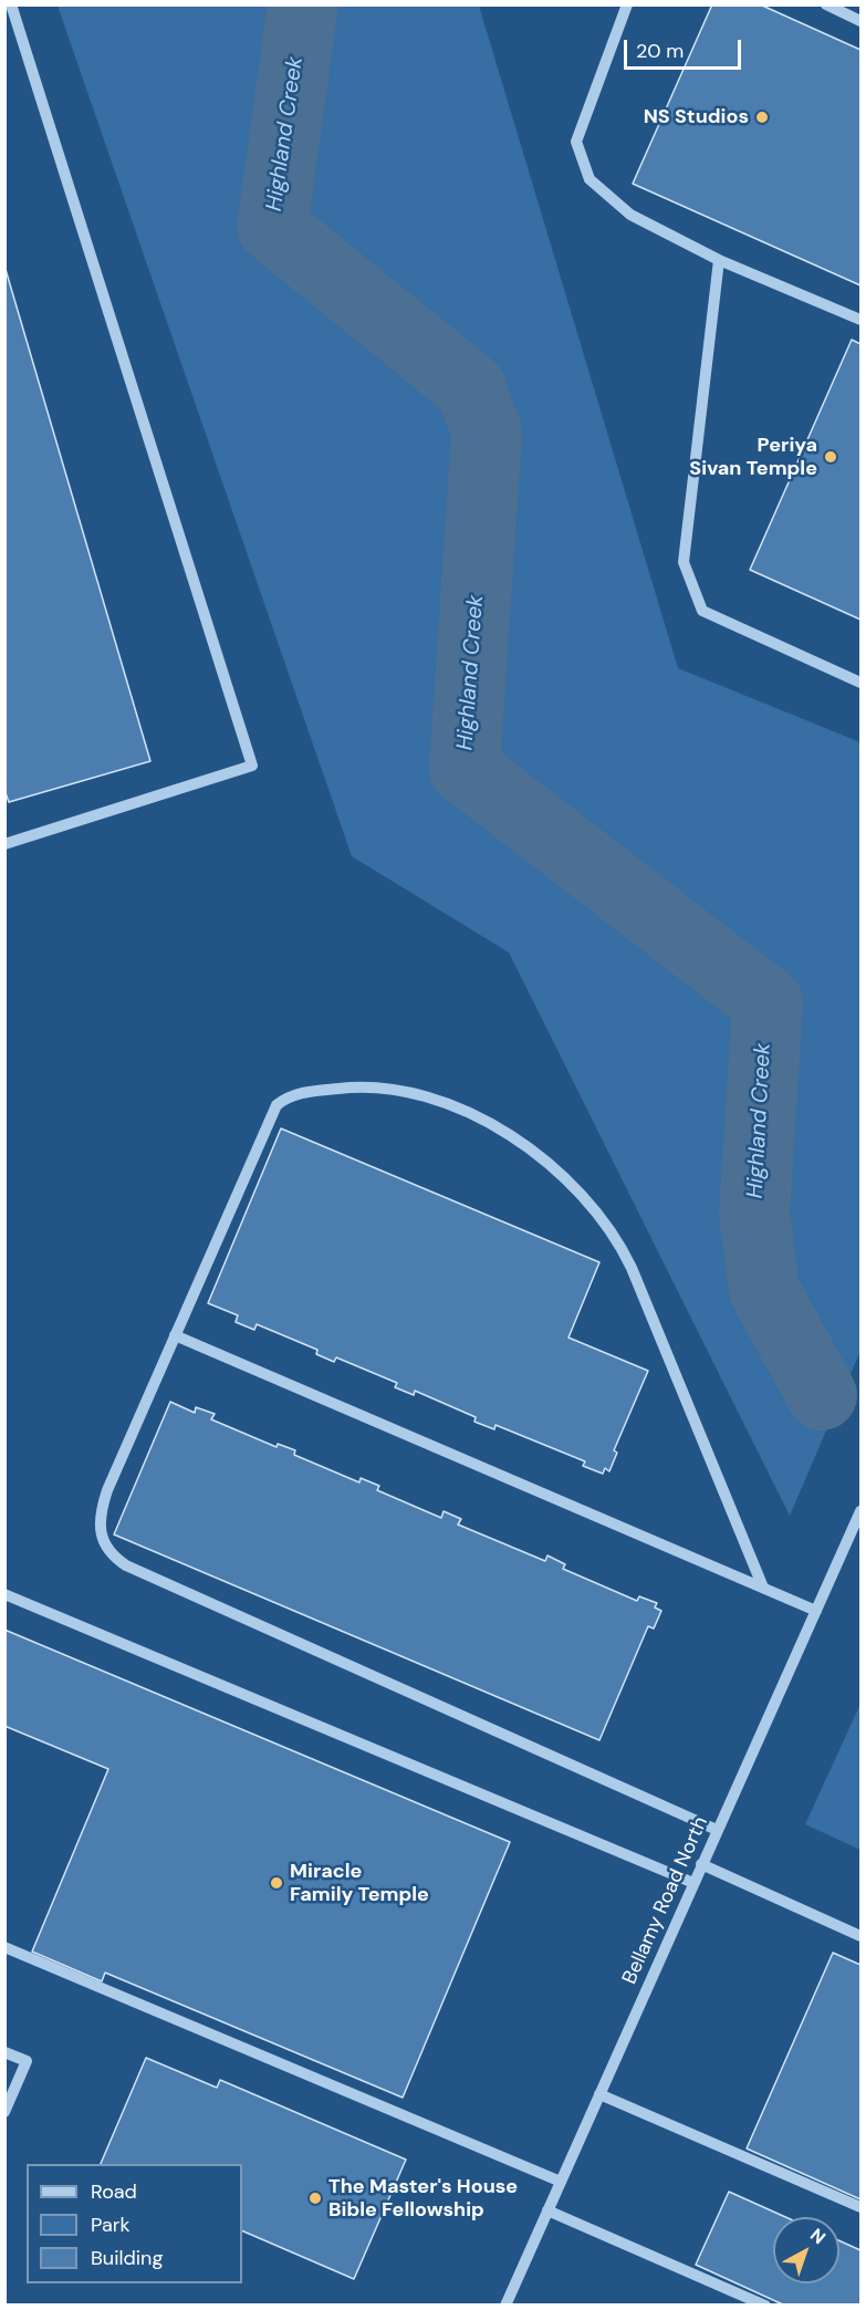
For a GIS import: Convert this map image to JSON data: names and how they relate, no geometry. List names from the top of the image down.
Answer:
{
  "streets": {
    "street": ["Bellamy Road North"]
  },
  "water": ["Highland Creek"],
  "places": [
    "NS Studios",
    "Periya Sivan Temple",
    "Miracle Family Temple",
    "The Master's House Bible Fellowship"
  ],
  "legend": ["Road", "Park", "Building"],
  "scale_bar": "20 m",
  "north": "top right"
}
